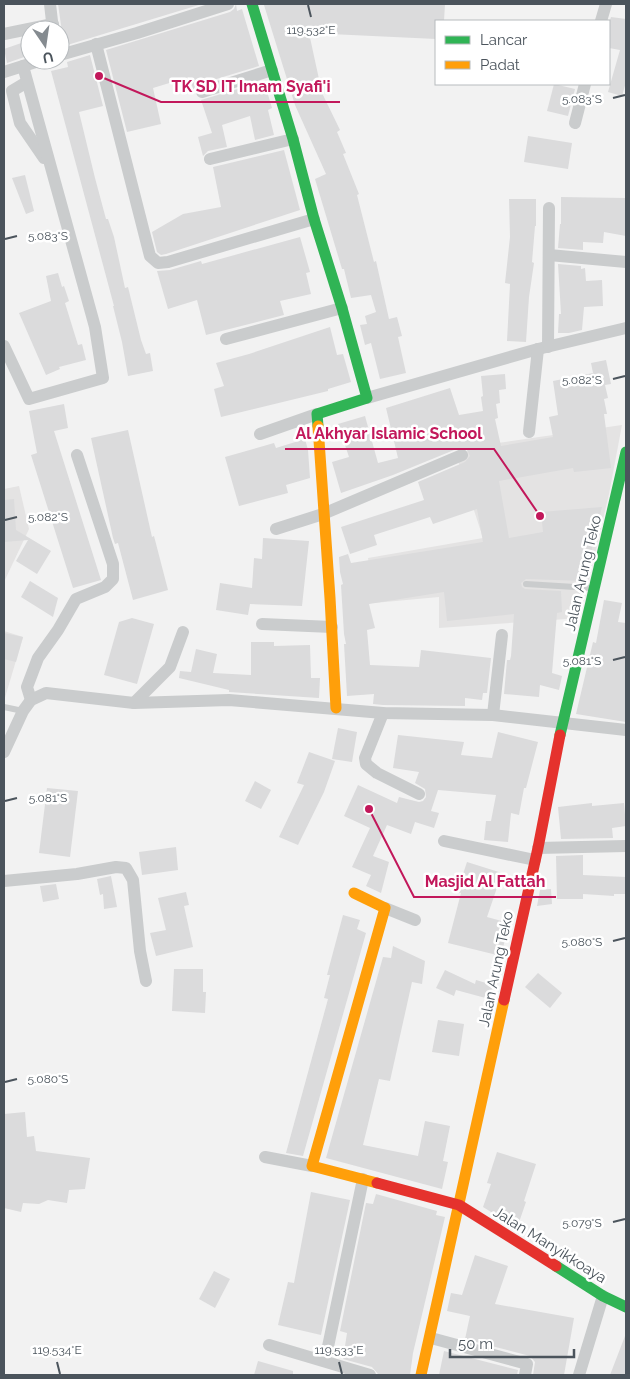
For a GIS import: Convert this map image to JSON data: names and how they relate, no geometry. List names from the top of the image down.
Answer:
{
  "streets": {
    "street": ["Jalan Arung Teko", "Jalan Manyikkoaya"]
  },
  "crossings": [
    ["Jalan Arung Teko", "Jalan Manyikkoaya"]
  ],
  "places": ["TK SD IT Imam Syafi'i", "Al Akhyar Islamic School", "Masjid Al Fattah"],
  "legend": ["Lancar", "Padat"],
  "scale_bar": "50 m",
  "north": "bottom",
  "coordinates": [
    "119.532°E",
    "5.083°S",
    "5.082°S",
    "5.081°S",
    "5.080°S",
    "5.079°S",
    "119.534°E",
    "119.533°E"
  ]
}
